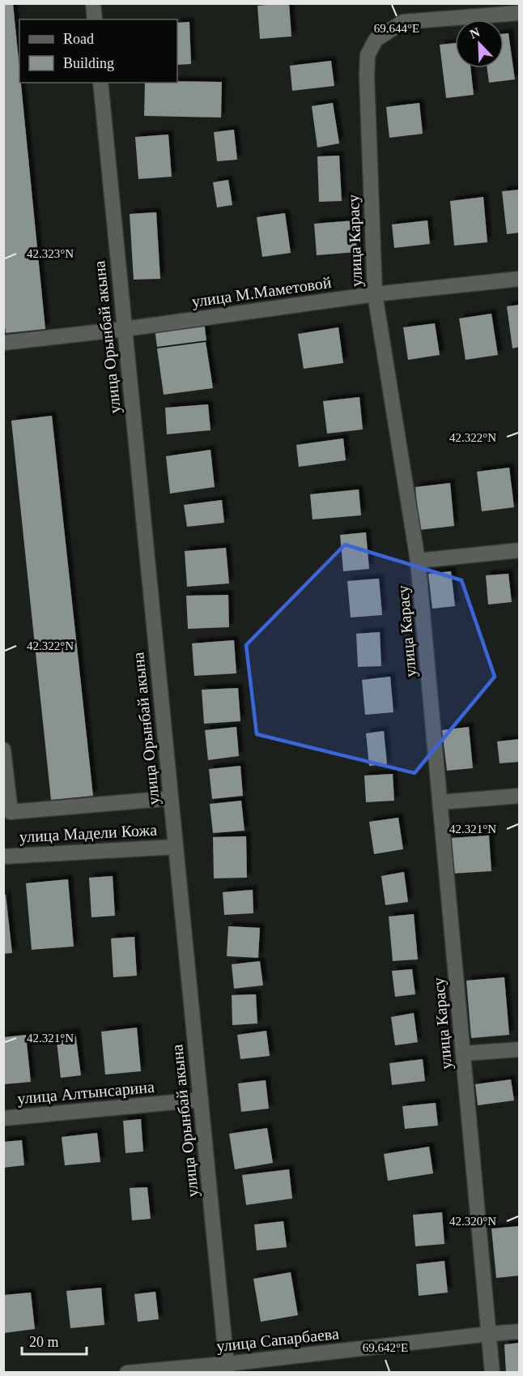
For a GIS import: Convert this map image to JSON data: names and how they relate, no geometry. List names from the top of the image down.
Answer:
{
  "streets": {
    "street": [
      "улица Карасу",
      "улица М.Маметовой",
      "улица Орынбай акына",
      "улица Мадели Кожа",
      "улица Алтынсарина",
      "улица Сапарбаева"
    ]
  },
  "crossings": [
    ["улица Карасу", "улица М.Маметовой"],
    ["улица Карасу", "улица Сапарбаева"],
    ["улица М.Маметовой", "улица Орынбай акына"],
    ["улица Орынбай акына", "улица Мадели Кожа"],
    ["улица Орынбай акына", "улица Алтынсарина"],
    ["улица Орынбай акына", "улица Сапарбаева"]
  ],
  "legend": ["Road", "Building"],
  "scale_bar": "20 m",
  "north": "top left",
  "coordinates": [
    "69.644°E",
    "42.323°N",
    "42.322°N",
    "42.321°N",
    "42.320°N",
    "69.642°E"
  ]
}
